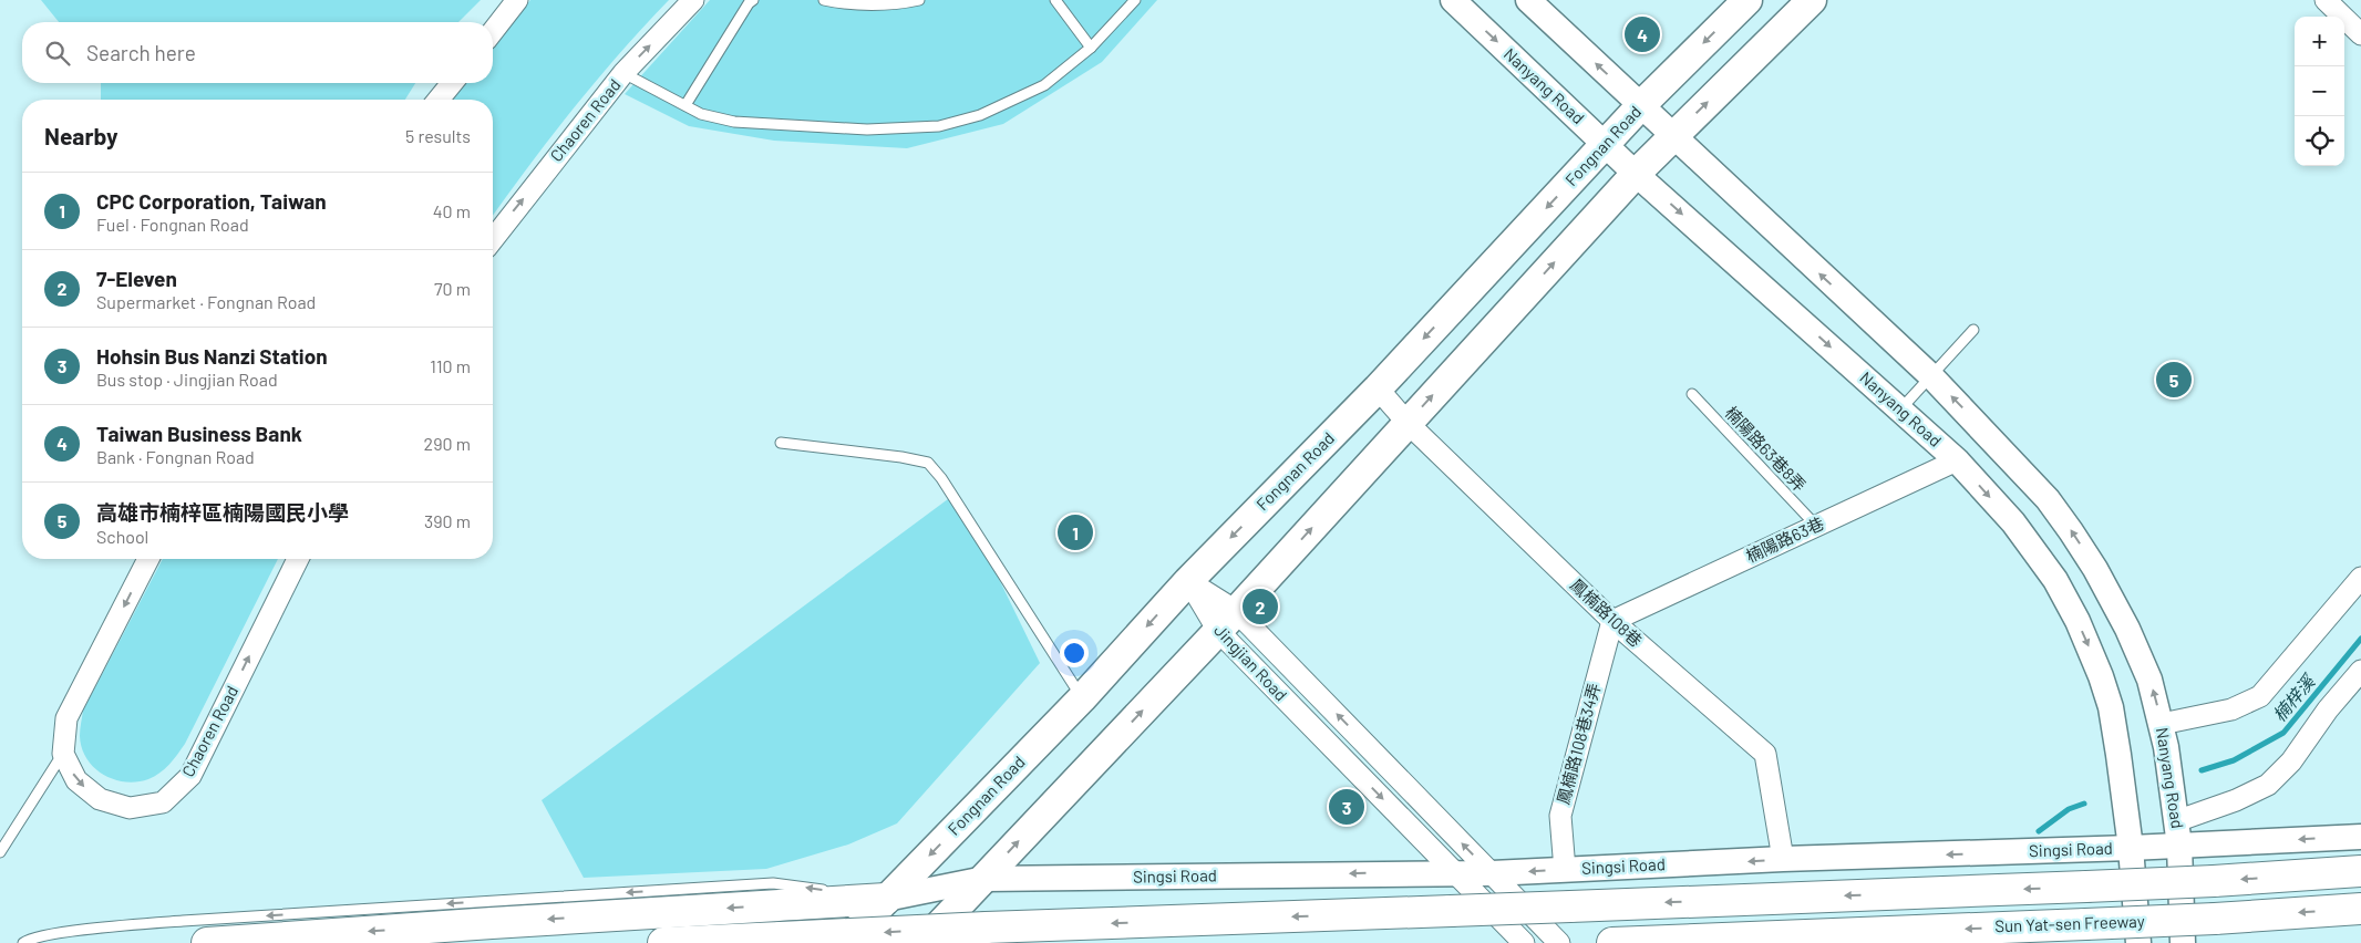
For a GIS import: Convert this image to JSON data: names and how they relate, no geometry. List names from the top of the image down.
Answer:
{
  "streets": {
    "highway": ["Sun Yat-sen Freeway"],
    "main road": ["Fongnan Road"],
    "street": [
      "Nanyang Road",
      "Chaoren Road",
      "楠陽路63巷",
      "鳳楠路108巷",
      "Jingjian Road",
      "鳳楠路108巷34弄",
      "Singsi Road"
    ],
    "lane": ["楠陽路63巷8弄"]
  },
  "crossings": [
    ["Nanyang Road", "Fongnan Road"],
    ["Nanyang Road", "楠陽路63巷"],
    ["Nanyang Road", "Singsi Road"],
    ["Fongnan Road", "鳳楠路108巷"],
    ["Fongnan Road", "Jingjian Road"],
    ["Fongnan Road", "Singsi Road"],
    ["楠陽路63巷8弄", "楠陽路63巷"],
    ["楠陽路63巷", "鳳楠路108巷"],
    ["楠陽路63巷", "鳳楠路108巷34弄"],
    ["鳳楠路108巷", "鳳楠路108巷34弄"],
    ["鳳楠路108巷", "Singsi Road"],
    ["Jingjian Road", "Singsi Road"],
    ["鳳楠路108巷34弄", "Singsi Road"]
  ],
  "one_way": ["Chaoren Road", "Singsi Road"],
  "water": ["楠梓溪"],
  "page": {
    "pins": [
      "4",
      "5",
      "1",
      "2",
      "3"
    ],
    "map_buttons": ["+", "−"],
    "search": "Search here",
    "heading": ["Nearby", "5 results"],
    "list": [
      {
        "mark": "1",
        "name": "CPC Corporation, Taiwan",
        "note": "Fuel · Fongnan Road",
        "value": "40 m"
      },
      {
        "mark": "2",
        "name": "7-Eleven",
        "note": "Supermarket · Fongnan Road",
        "value": "70 m"
      },
      {
        "mark": "3",
        "name": "Hohsin Bus Nanzi Station",
        "note": "Bus stop · Jingjian Road",
        "value": "110 m"
      },
      {
        "mark": "4",
        "name": "Taiwan Business Bank",
        "note": "Bank · Fongnan Road",
        "value": "290 m"
      },
      {
        "mark": "5",
        "name": "高雄市楠梓區楠陽國民小學",
        "note": "School",
        "value": "390 m"
      }
    ]
  }
}
